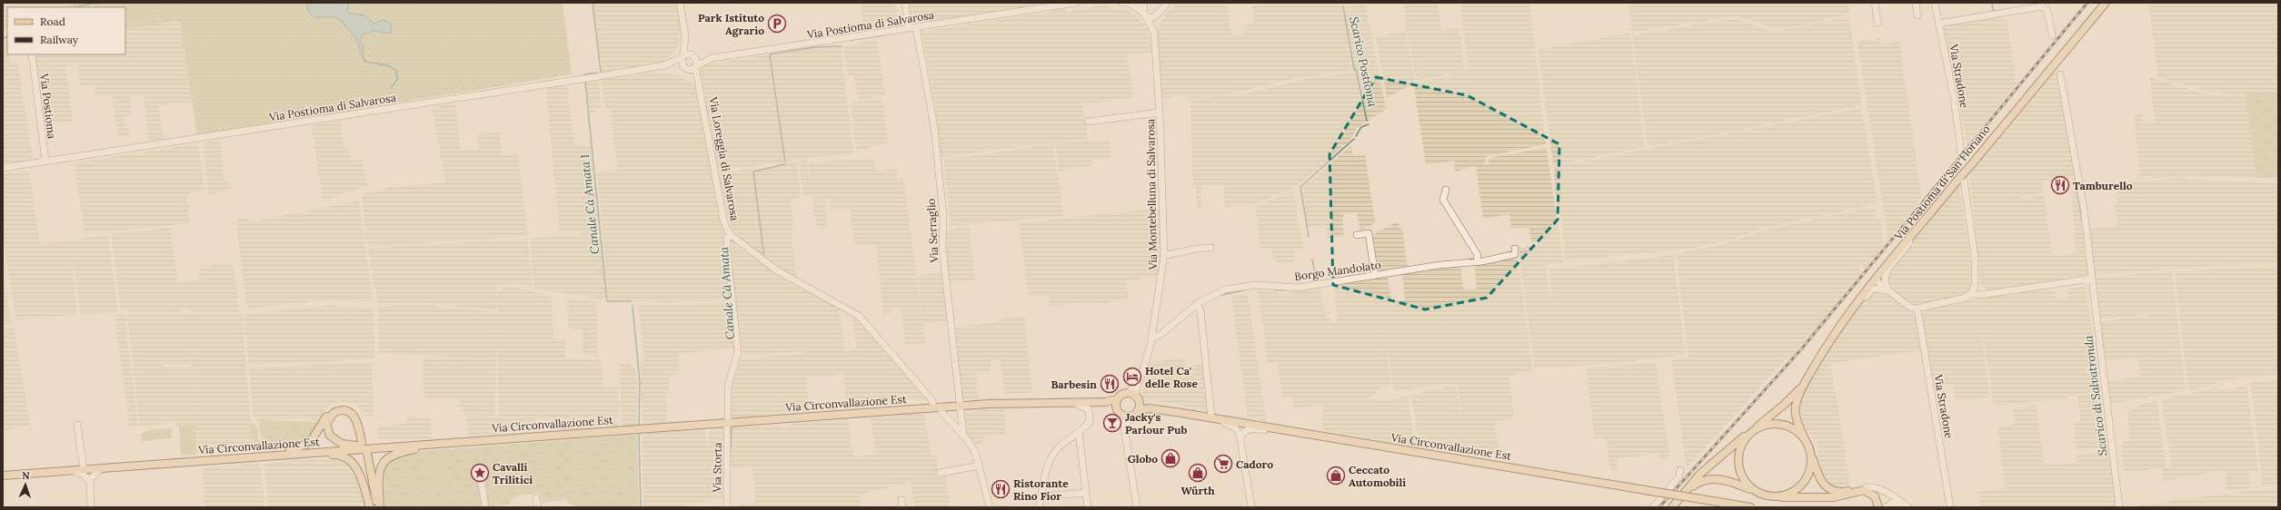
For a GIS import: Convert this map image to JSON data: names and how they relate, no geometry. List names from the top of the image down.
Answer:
{
  "streets": {
    "main road": ["Via Postioma di San Floriano", "Via Circonvallazione Est"],
    "street": [
      "Via Postioma di Salvarosa",
      "Via Stradone",
      "Via Postioma",
      "Via Loreggia di Salvarosa",
      "Via Montebelluna di Salvarosa",
      "Via Serraglio",
      "Borgo Mandolato",
      "Via Storta"
    ]
  },
  "crossings": [
    ["Via Postioma di Salvarosa", "Via Postioma"],
    ["Via Postioma di Salvarosa", "Via Loreggia di Salvarosa"],
    ["Via Postioma di Salvarosa", "Via Serraglio"],
    ["Via Stradone", "Via Postioma di San Floriano"],
    ["Via Loreggia di Salvarosa", "Via Serraglio"],
    ["Via Loreggia di Salvarosa", "Via Circonvallazione Est"],
    ["Via Montebelluna di Salvarosa", "Borgo Mandolato"],
    ["Via Serraglio", "Via Circonvallazione Est"]
  ],
  "water": [
    "Scarico Postioma",
    "Canale Cà Amata 1",
    "Canale Cà Amata",
    "Scarico di Salvatronda"
  ],
  "places": {
    "parking": ["Park Istituto Agrario"],
    "restaurant": ["Tamburello", "Barbesin", "Ristorante Rino Fior"],
    "hotel": ["Hotel Ca' delle Rose"],
    "bar": ["Jacky's Parlour Pub"],
    "shop": ["Globo", "Würth", "Ceccato Automobili"],
    "supermarket": ["Cadoro"],
    "place": ["Cavalli Trilitici"]
  },
  "legend": ["Road", "Railway"],
  "north": "top"
}
